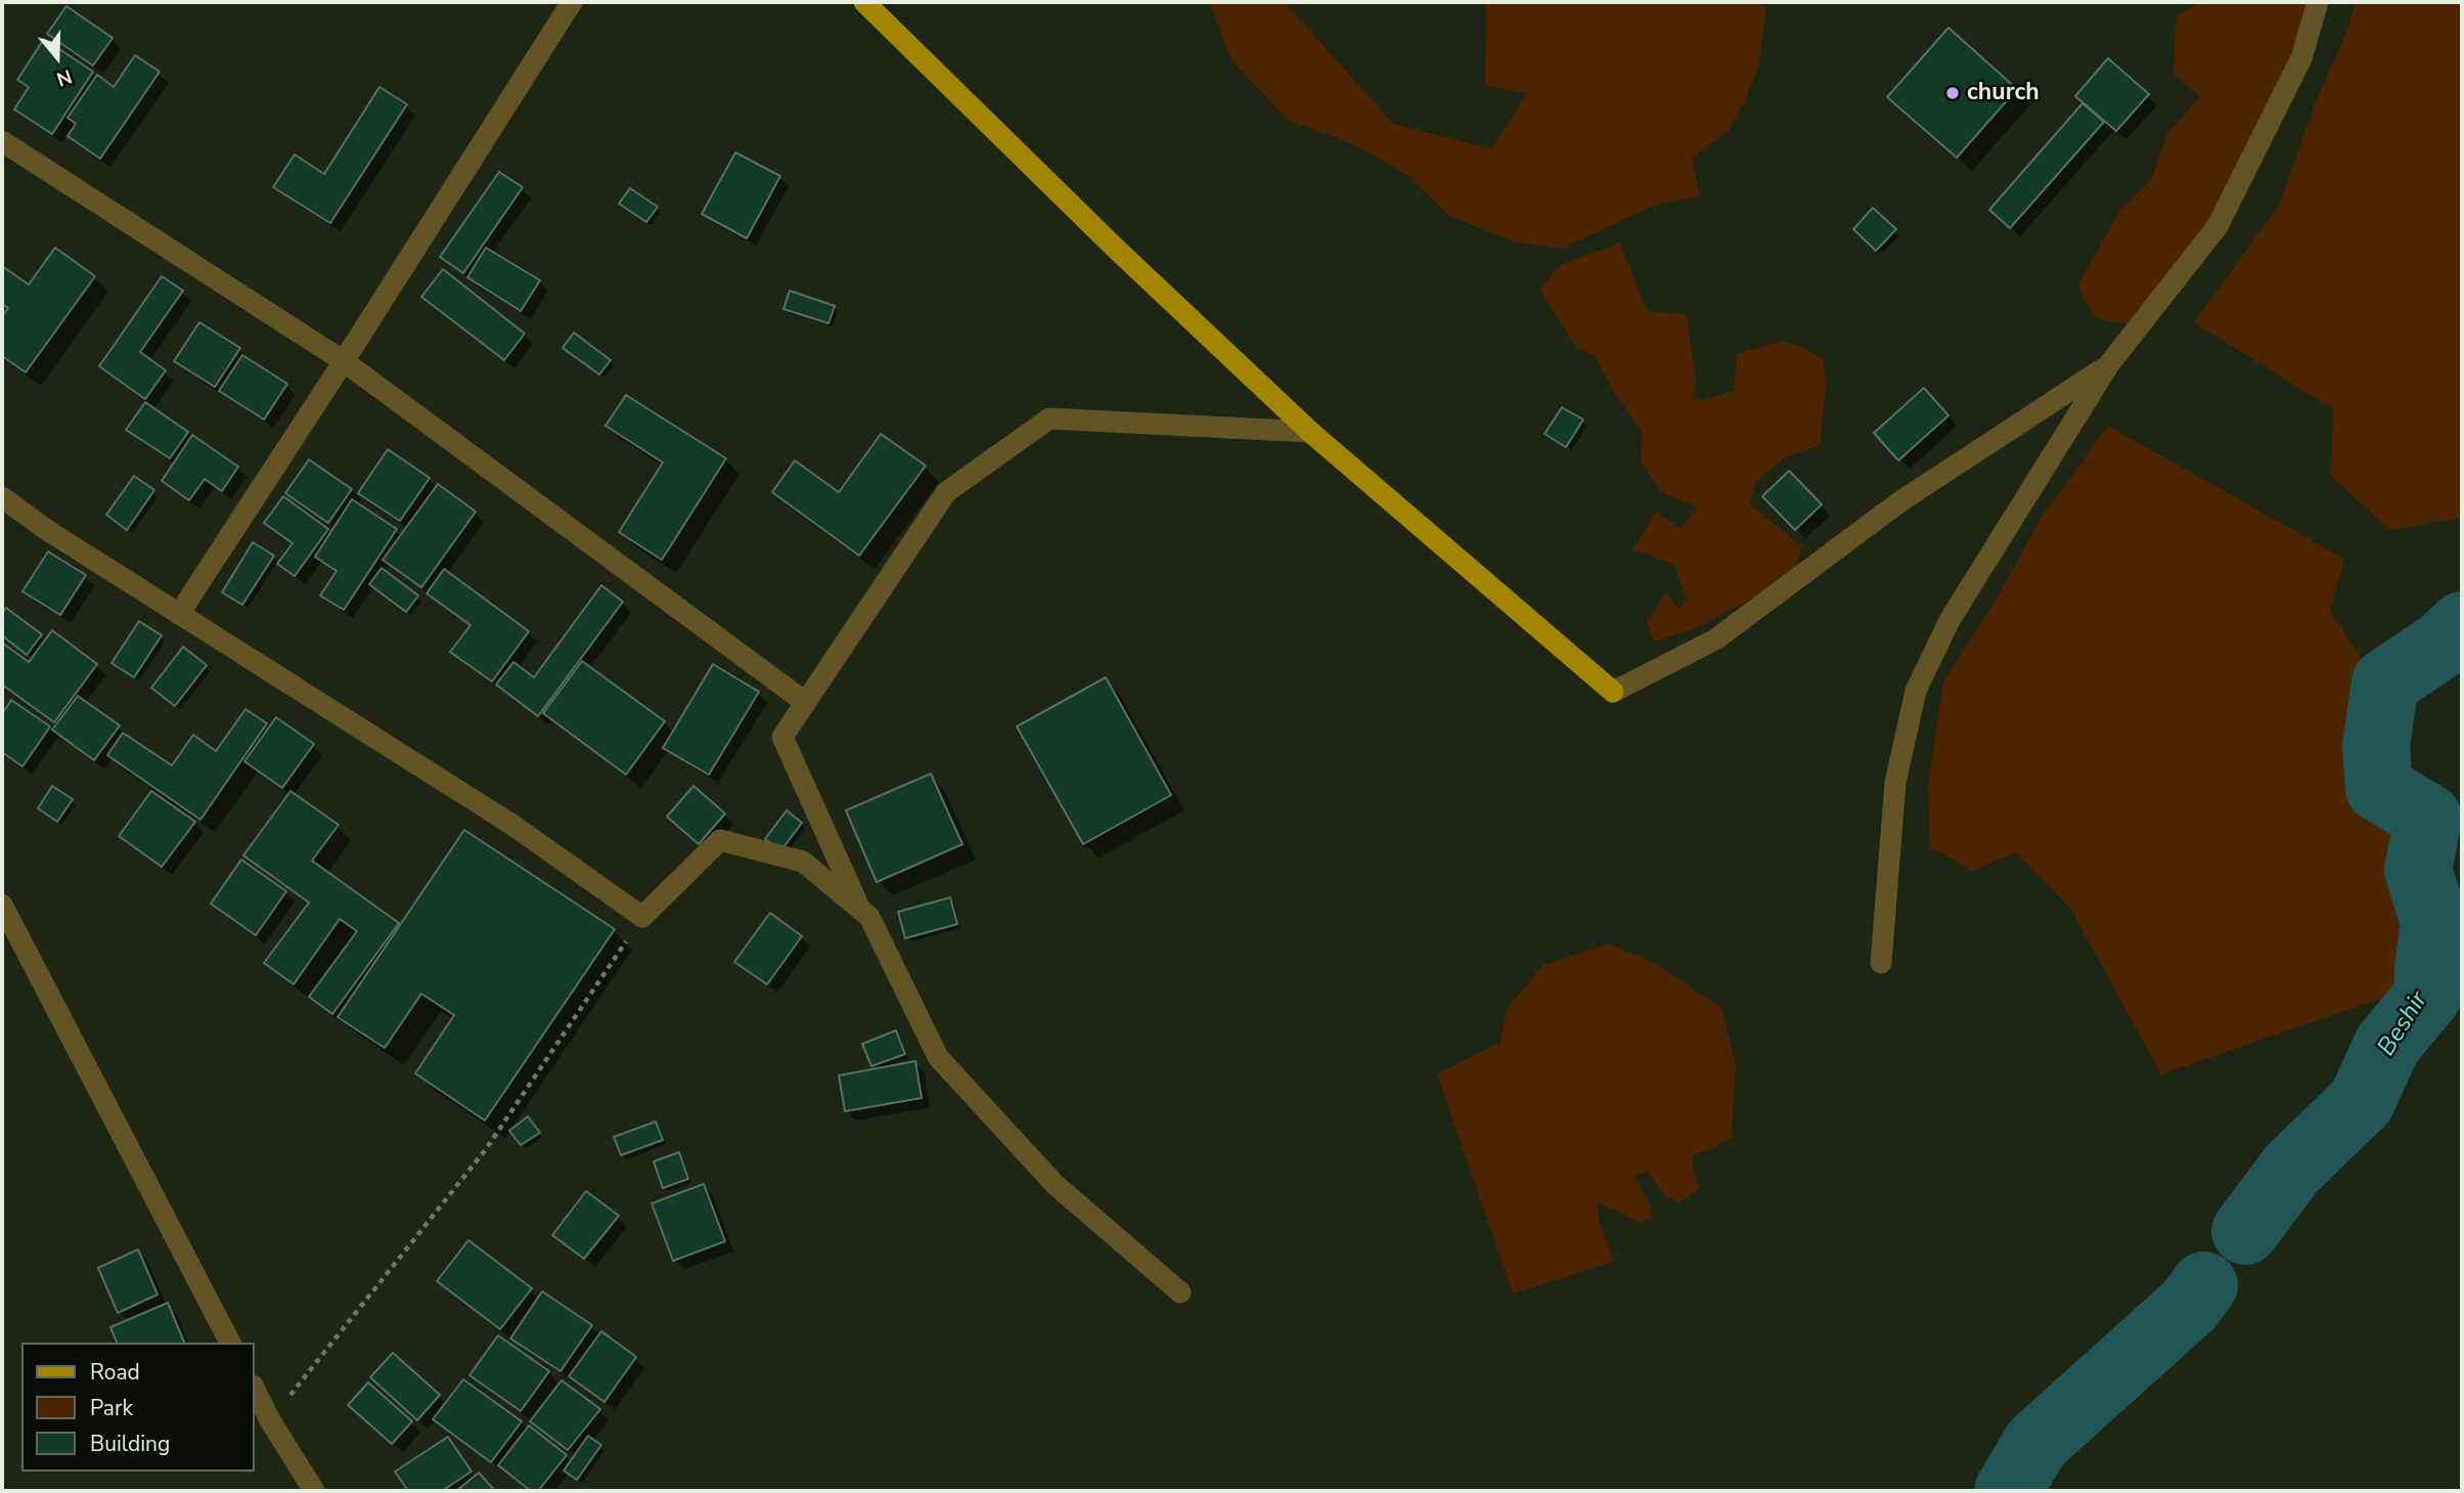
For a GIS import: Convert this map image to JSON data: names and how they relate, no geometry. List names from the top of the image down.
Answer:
{
  "water": ["Beshir"],
  "places": ["church"],
  "legend": ["Road", "Park", "Building"],
  "north": "bottom"
}
